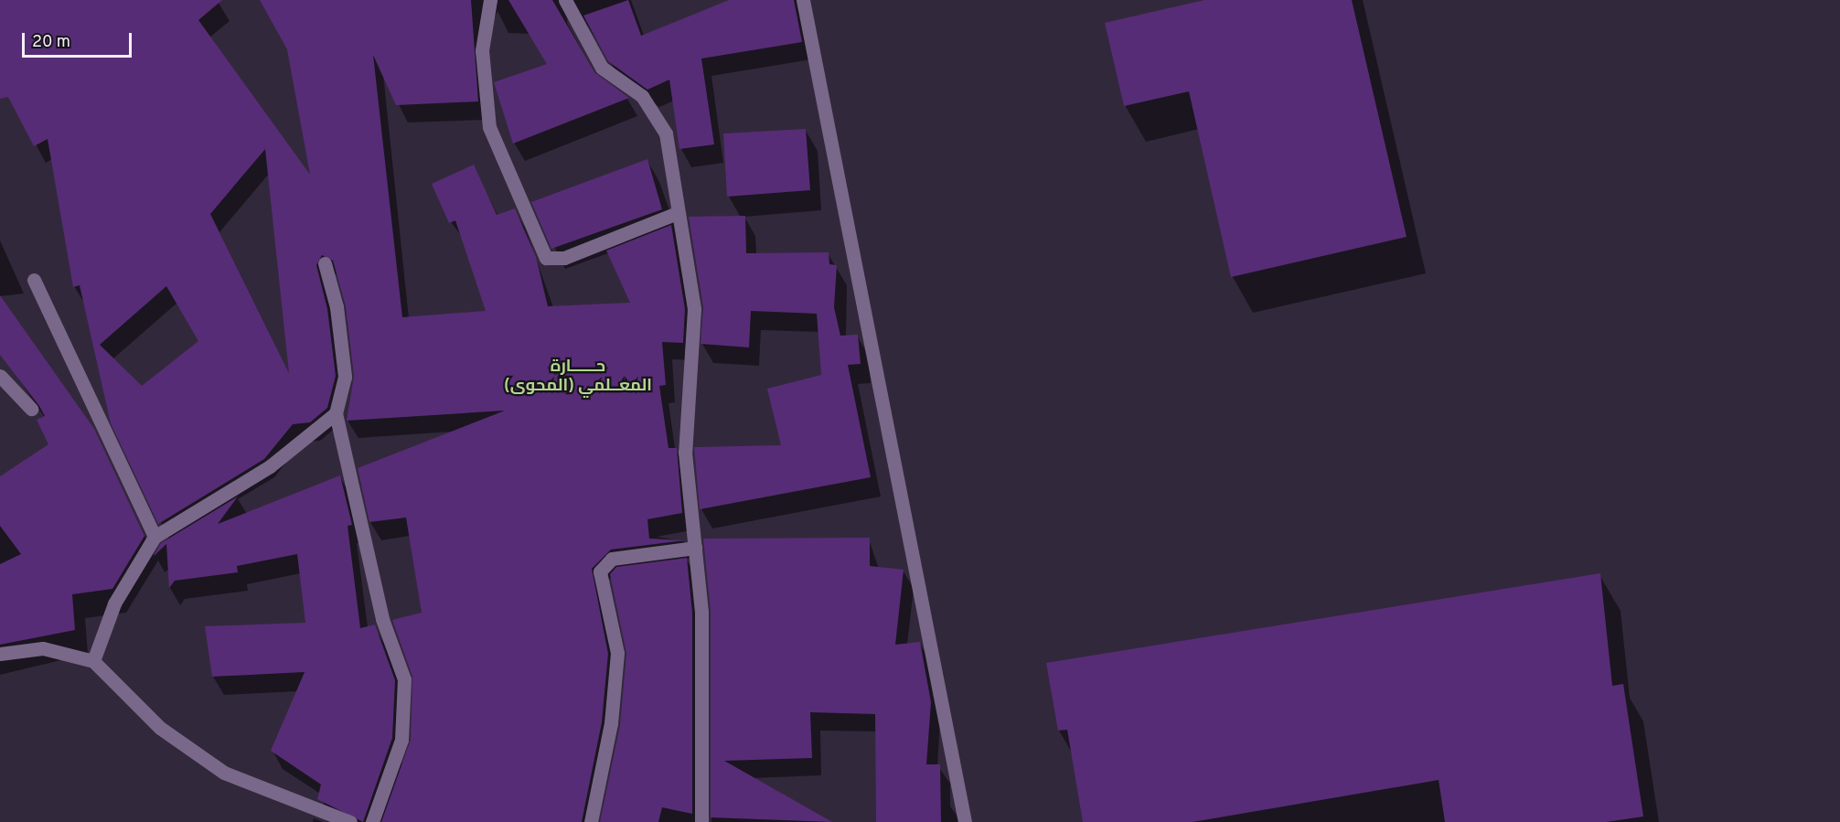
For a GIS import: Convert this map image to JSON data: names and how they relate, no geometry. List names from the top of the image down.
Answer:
{
  "districts": ["حــــــارة المعــلمي (المحوى)"],
  "scale_bar": "20 m"
}
